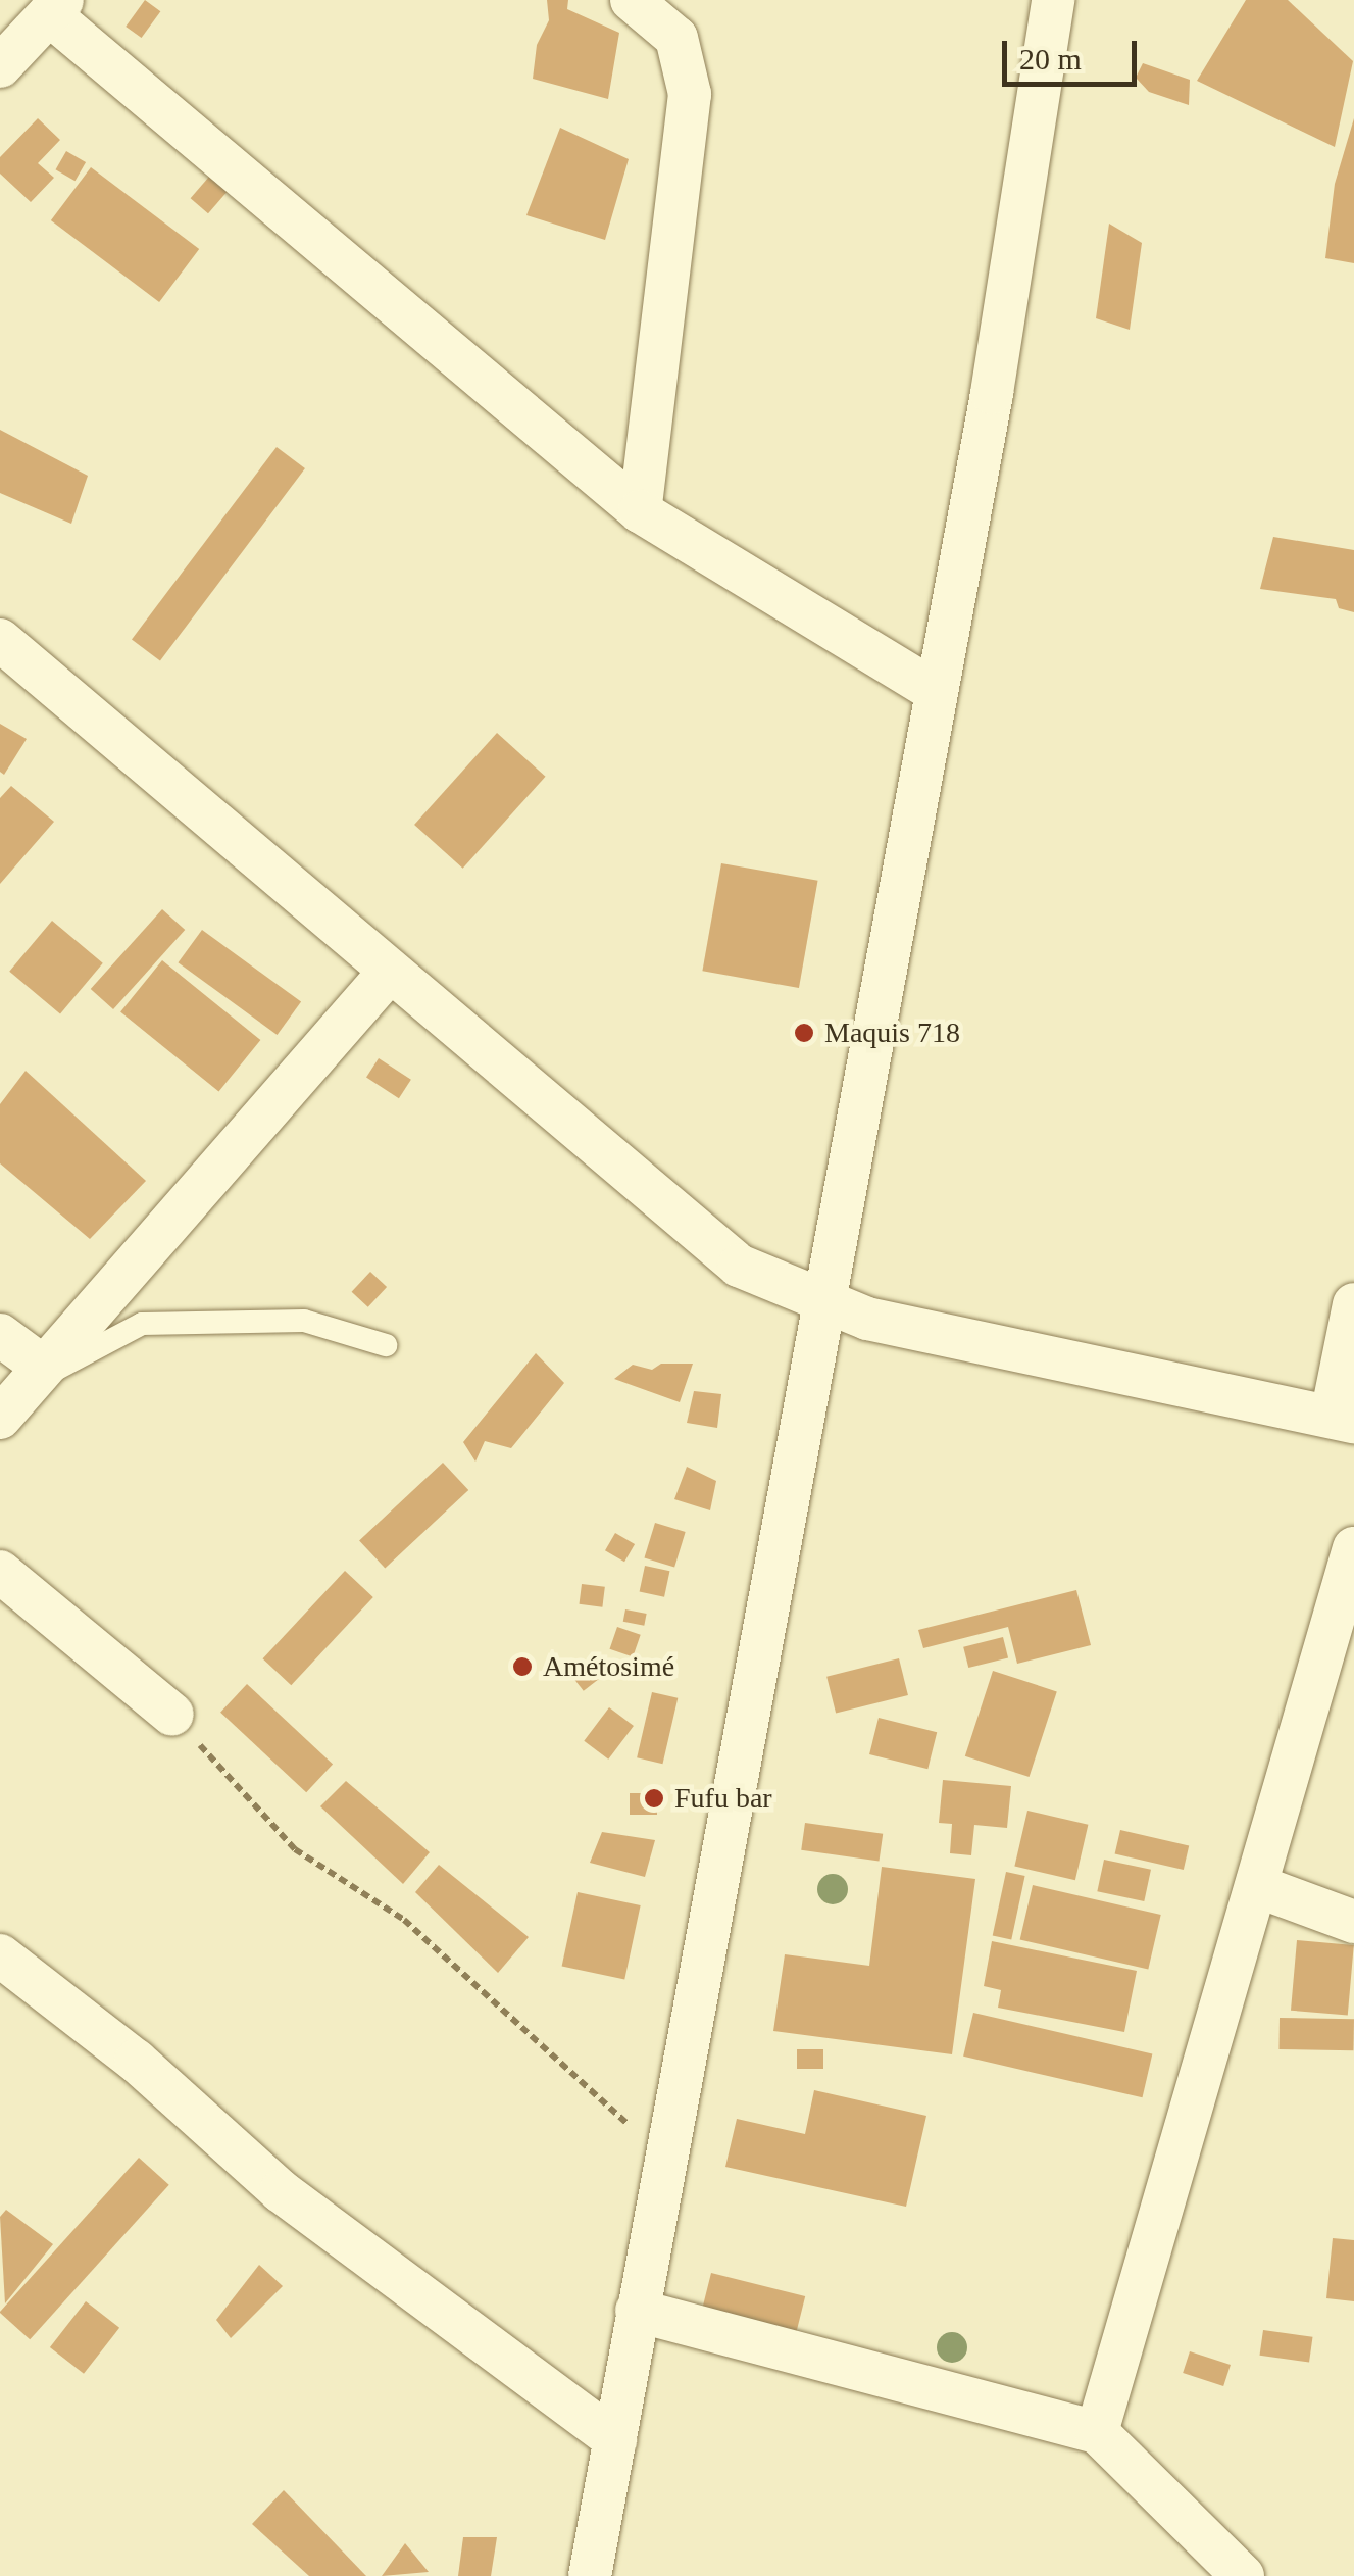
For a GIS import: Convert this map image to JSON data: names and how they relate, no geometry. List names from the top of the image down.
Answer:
{
  "places": ["Maquis 718", "Amétosimé", "Fufu bar"],
  "scale_bar": "20 m"
}
